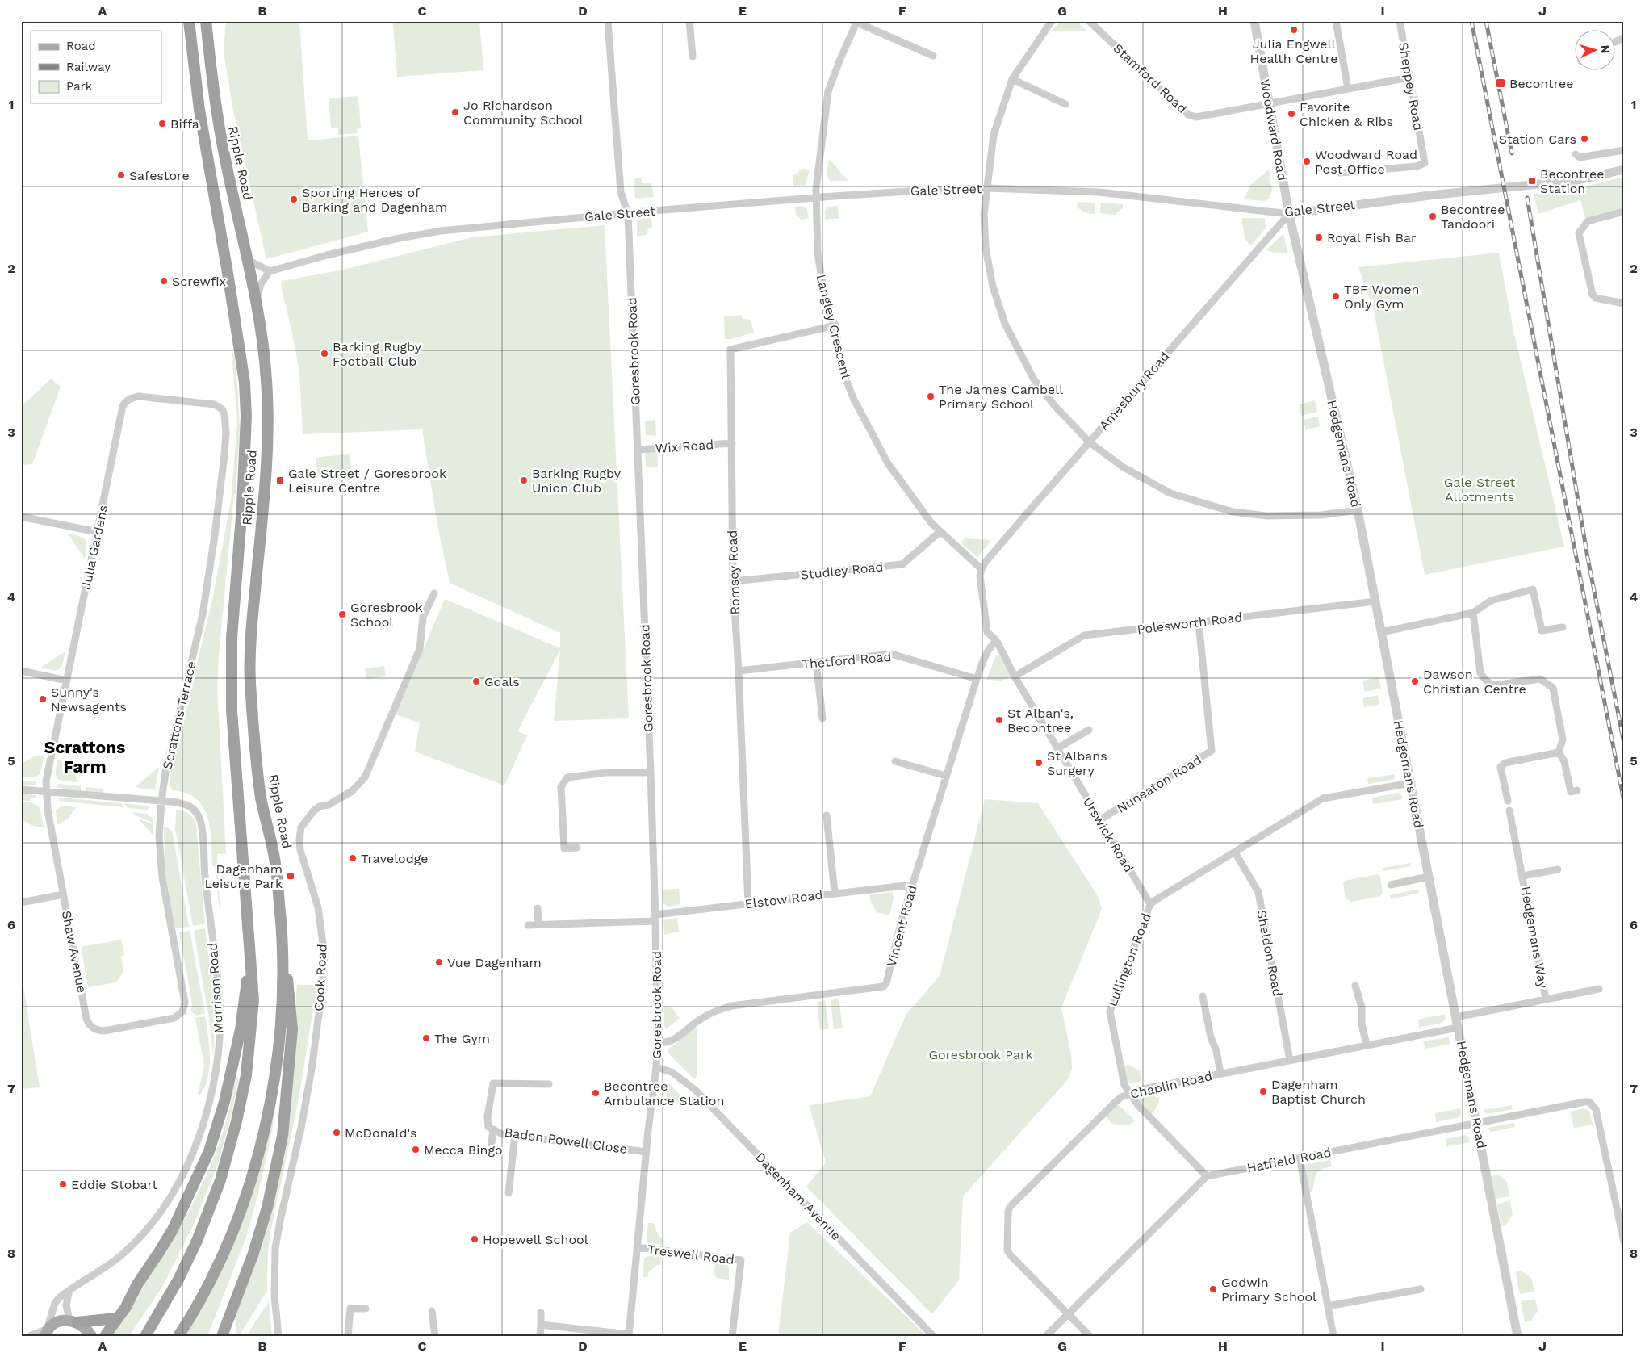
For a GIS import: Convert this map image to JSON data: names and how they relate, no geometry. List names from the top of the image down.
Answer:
{
  "streets": {
    "highway": ["Ripple Road"],
    "street": [
      "Stamford Road",
      "Sheppey Road",
      "Woodward Road",
      "Gale Street",
      "Langley Crescent",
      "Goresbrook Road",
      "Amesbury Road",
      "Wix Road",
      "Hedgemans Road",
      "Julia Gardens",
      "Studley Road",
      "Romsey Road",
      "Polesworth Road",
      "Thetford Road",
      "Scrattons Terrace",
      "Nuneaton Road",
      "Urswick Road",
      "Elstow Road",
      "Vincent Road",
      "Hedgemans Way",
      "Shaw Avenue",
      "Sheldon Road",
      "Lullington Road",
      "Cook Road",
      "Morrison Road",
      "Chaplin Road",
      "Baden Powell Close",
      "Hatfield Road",
      "Dagenham Avenue",
      "Treswell Road"
    ]
  },
  "crossings": [
    ["Stamford Road", "Sheppey Road"],
    ["Stamford Road", "Woodward Road"],
    ["Woodward Road", "Gale Street"],
    ["Woodward Road", "Amesbury Road"],
    ["Woodward Road", "Hedgemans Road"],
    ["Gale Street", "Langley Crescent"],
    ["Gale Street", "Goresbrook Road"],
    ["Gale Street", "Amesbury Road"],
    ["Gale Street", "Hedgemans Road"],
    ["Langley Crescent", "Amesbury Road"],
    ["Langley Crescent", "Studley Road"],
    ["Langley Crescent", "Romsey Road"],
    ["Langley Crescent", "Urswick Road"],
    ["Goresbrook Road", "Wix Road"],
    ["Goresbrook Road", "Elstow Road"],
    ["Goresbrook Road", "Vincent Road"],
    ["Goresbrook Road", "Baden Powell Close"],
    ["Goresbrook Road", "Dagenham Avenue"],
    ["Goresbrook Road", "Treswell Road"],
    ["Amesbury Road", "Hedgemans Road"],
    ["Amesbury Road", "Urswick Road"],
    ["Wix Road", "Romsey Road"],
    ["Hedgemans Road", "Polesworth Road"],
    ["Hedgemans Road", "Hedgemans Way"],
    ["Hedgemans Road", "Lullington Road"],
    ["Hedgemans Road", "Chaplin Road"],
    ["Hedgemans Road", "Hatfield Road"],
    ["Julia Gardens", "Scrattons Terrace"],
    ["Julia Gardens", "Shaw Avenue"],
    ["Julia Gardens", "Morrison Road"],
    ["Studley Road", "Romsey Road"],
    ["Romsey Road", "Thetford Road"],
    ["Romsey Road", "Elstow Road"],
    ["Polesworth Road", "Nuneaton Road"],
    ["Polesworth Road", "Urswick Road"],
    ["Thetford Road", "Vincent Road"],
    ["Scrattons Terrace", "Shaw Avenue"],
    ["Scrattons Terrace", "Morrison Road"],
    ["Nuneaton Road", "Urswick Road"],
    ["Urswick Road", "Vincent Road"],
    ["Urswick Road", "Lullington Road"],
    ["Elstow Road", "Vincent Road"],
    ["Shaw Avenue", "Morrison Road"],
    ["Sheldon Road", "Lullington Road"],
    ["Sheldon Road", "Chaplin Road"],
    ["Lullington Road", "Chaplin Road"],
    ["Lullington Road", "Hatfield Road"]
  ],
  "districts": ["Scrattons Farm"],
  "parks": ["Gale Street Allotments", "Goresbrook Park"],
  "places": {
    "other": [
      "Julia Engwell Health Centre",
      "Jo Richardson Community School",
      "Favorite Chicken & Ribs",
      "Biffa",
      "Station Cars",
      "Woodward Road Post Office",
      "Safestore",
      "Sporting Heroes of Barking and Dagenham",
      "Becontree Tandoori",
      "Royal Fish Bar",
      "Screwfix",
      "TBF Women Only Gym",
      "Barking Rugby Football Club",
      "The James Cambell Primary School",
      "Barking Rugby Union Club",
      "Goresbrook School",
      "Goals",
      "Dawson Christian Centre",
      "Sunny's Newsagents",
      "St Alban's, Becontree",
      "St Albans Surgery",
      "Travelodge",
      "Vue Dagenham",
      "The Gym",
      "Dagenham Baptist Church",
      "Becontree Ambulance Station",
      "McDonald's",
      "Mecca Bingo",
      "Eddie Stobart",
      "Hopewell School",
      "Godwin Primary School"
    ],
    "transit": [
      "Becontree",
      "Becontree Station",
      "Gale Street / Goresbrook Leisure Centre",
      "Dagenham Leisure Park"
    ]
  },
  "legend": ["Road", "Railway", "Park"],
  "north": "right",
  "grid": {
    "columns": [
      "A",
      "B",
      "C",
      "D",
      "E",
      "F",
      "G",
      "H",
      "I",
      "J"
    ],
    "rows": [
      "1",
      "2",
      "3",
      "4",
      "5",
      "6",
      "7",
      "8"
    ]
  }
}
